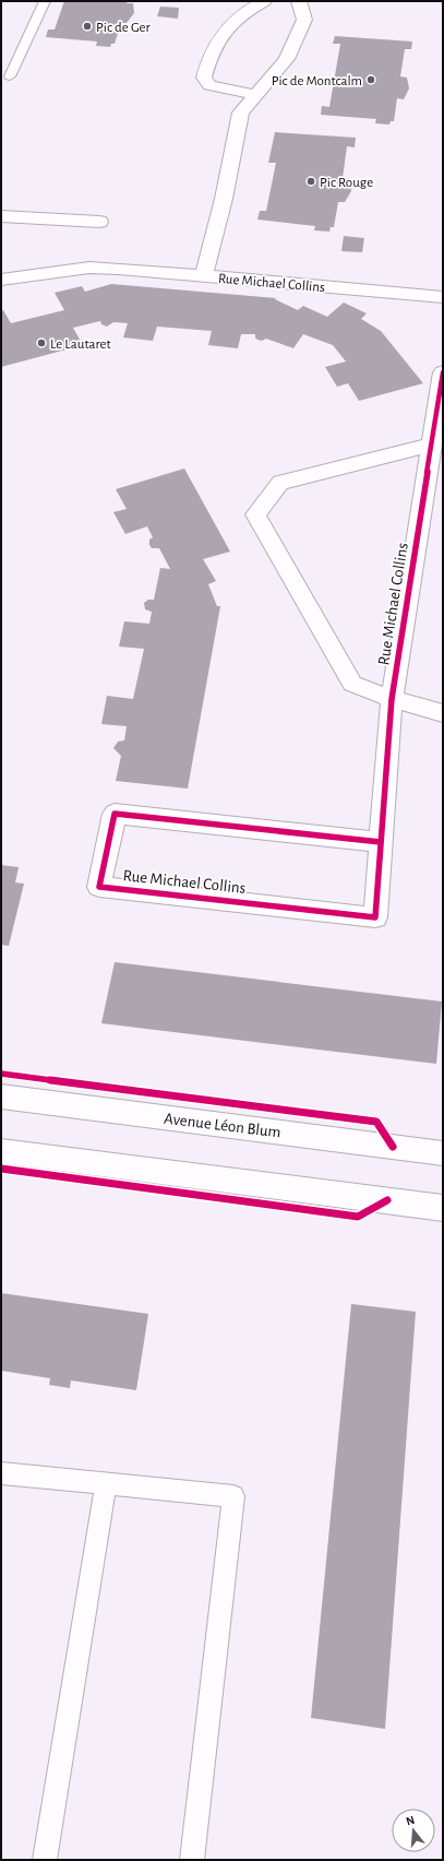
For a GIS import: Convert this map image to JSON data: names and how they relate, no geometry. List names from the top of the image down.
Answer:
{
  "streets": {
    "street": ["Rue Michael Collins", "Avenue Léon Blum"]
  },
  "places": [
    "Pic de Ger",
    "Pic de Montcalm",
    "Pic Rouge",
    "Le Lautaret"
  ],
  "north": "top"
}
